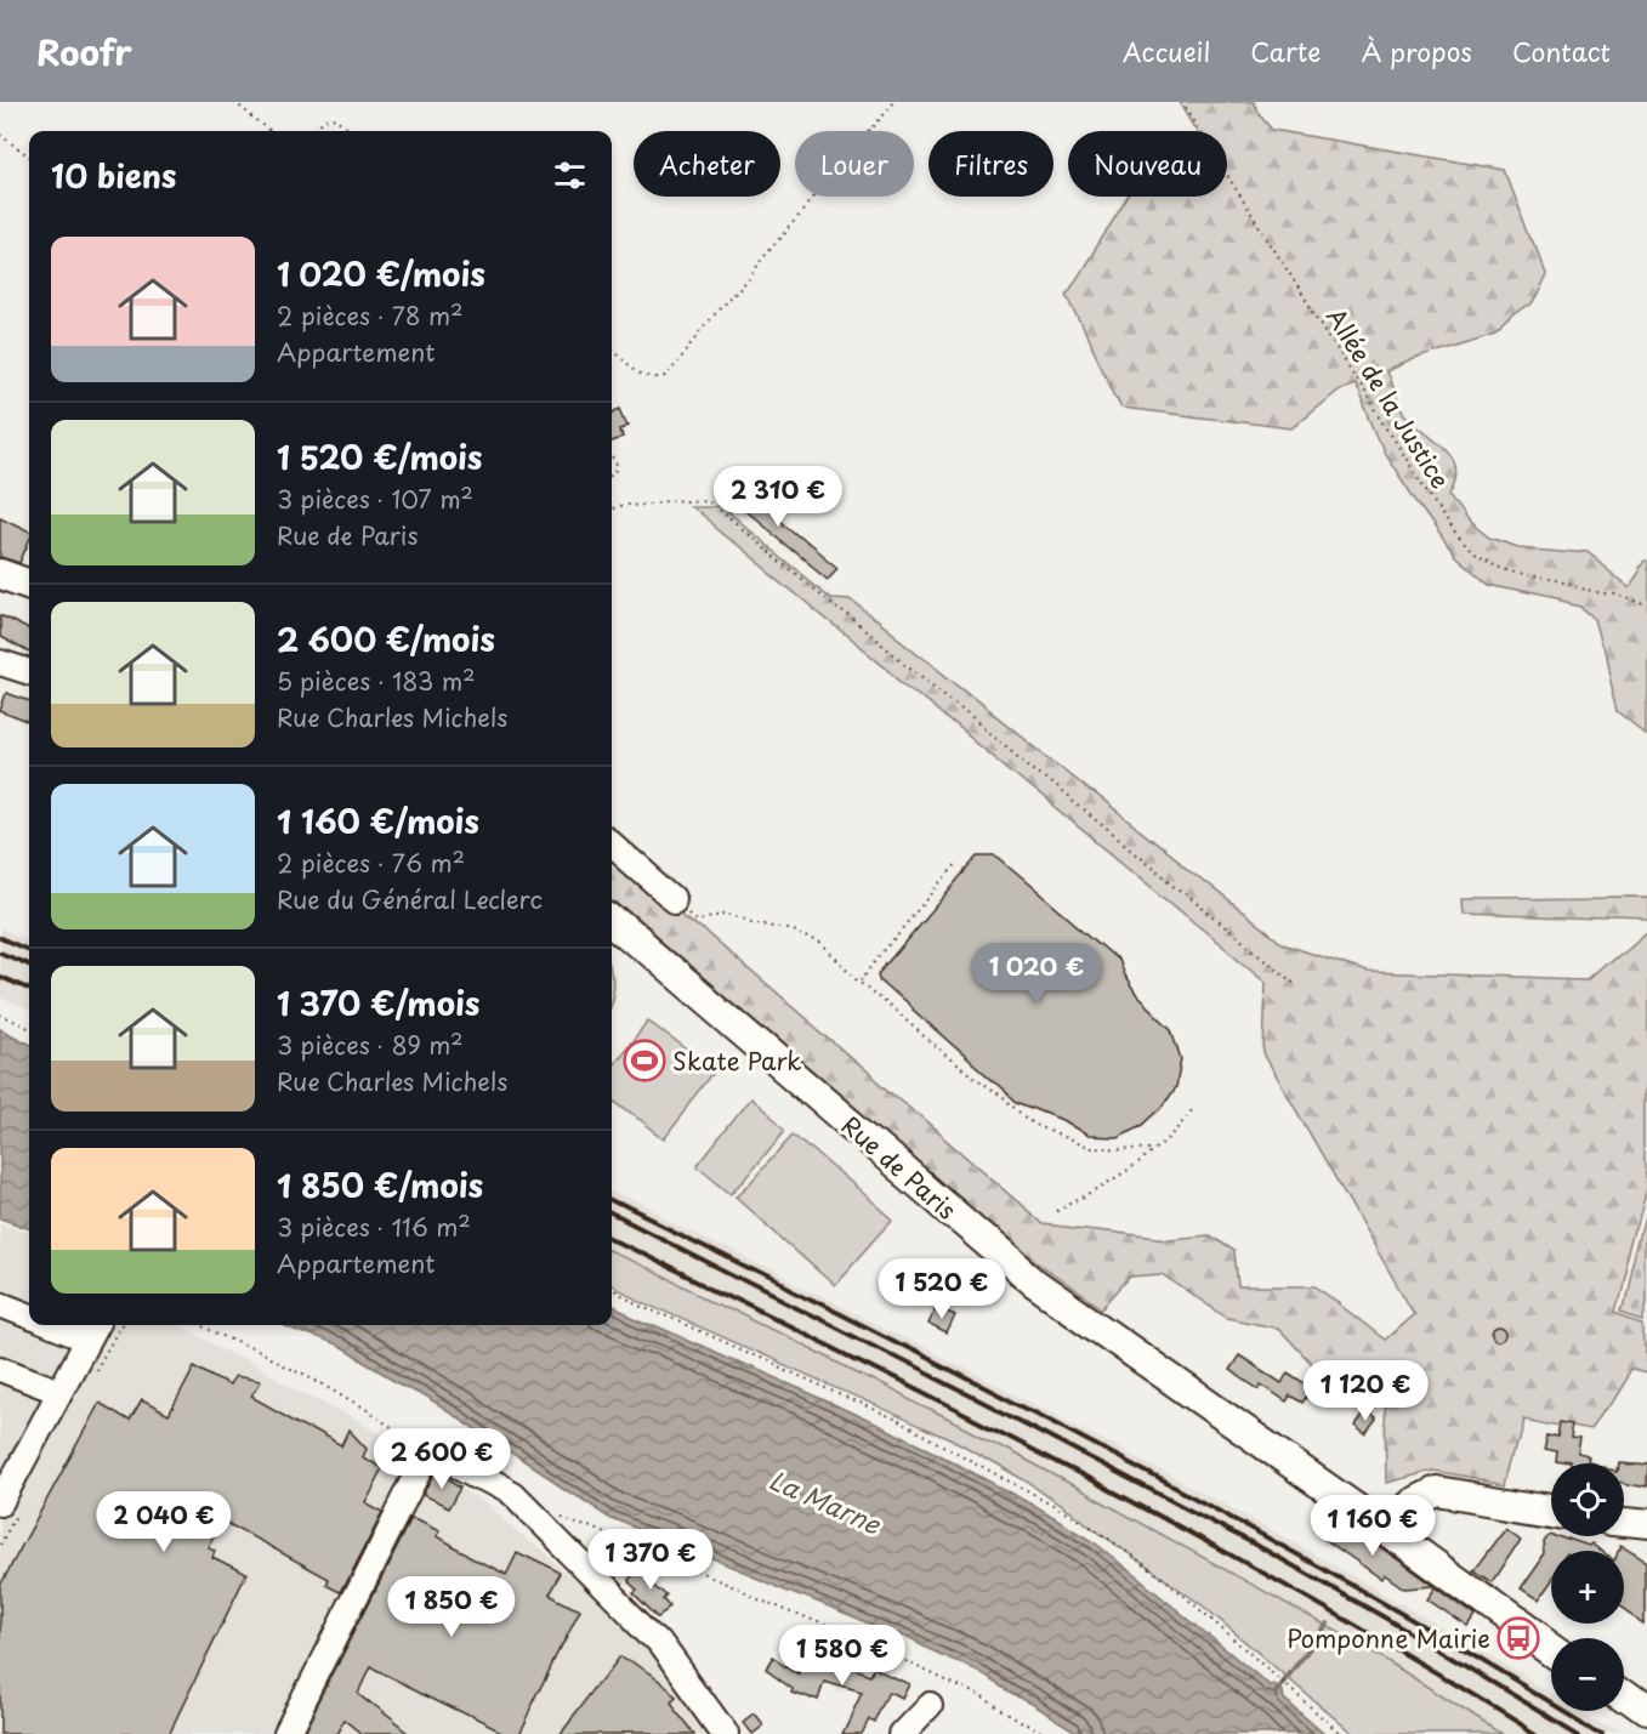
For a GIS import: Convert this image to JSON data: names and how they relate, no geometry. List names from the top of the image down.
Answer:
{
  "streets": {
    "main road": ["Rue de Paris"],
    "path": ["Allée de la Justice"]
  },
  "water": ["La Marne"],
  "places": {
    "sports": ["Skate Park"],
    "bus stop": ["Pomponne Mairie"]
  },
  "page": {
    "header": "Roofr",
    "nav": [
      "Accueil",
      "Carte",
      "À propos",
      "Contact"
    ],
    "chip": [
      "Acheter",
      "Louer",
      "Filtres",
      "Nouveau"
    ],
    "heading": "10 biens",
    "list": [
      {
        "name": "1 020 €/mois",
        "note": "2 pièces · 78 m² · Appartement"
      },
      {
        "name": "1 520 €/mois",
        "note": "3 pièces · 107 m² · Rue de Paris"
      },
      {
        "name": "2 600 €/mois",
        "note": "5 pièces · 183 m² · Rue Charles Michels"
      },
      {
        "name": "1 160 €/mois",
        "note": "2 pièces · 76 m² · Rue du Général Leclerc"
      },
      {
        "name": "1 370 €/mois",
        "note": "3 pièces · 89 m² · Rue Charles Michels"
      },
      {
        "name": "1 850 €/mois",
        "note": "3 pièces · 116 m² · Appartement"
      }
    ],
    "price": [
      "2 310 €",
      "1 020 €",
      "1 520 €",
      "1 120 €",
      "2 600 €",
      "2 040 €",
      "1 160 €",
      "1 370 €",
      "1 850 €",
      "1 580 €"
    ],
    "map_buttons": ["+", "−"]
  }
}
